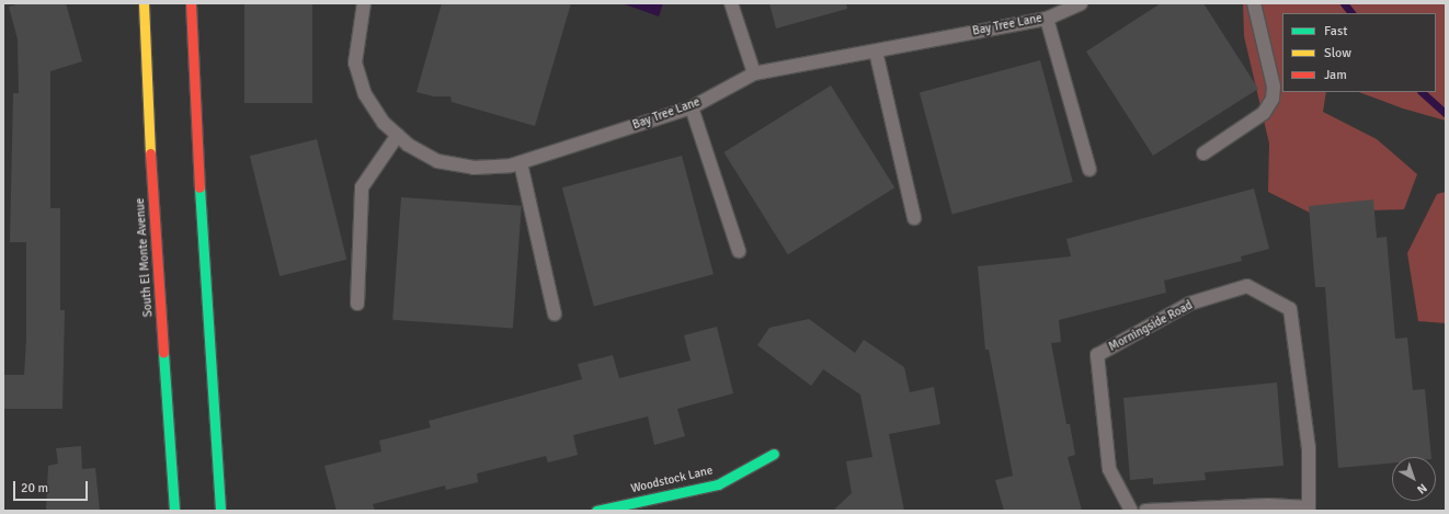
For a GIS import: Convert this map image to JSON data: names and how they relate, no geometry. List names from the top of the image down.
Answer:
{
  "streets": {
    "main road": ["South El Monte Avenue", "Woodstock Lane"],
    "lane": ["Bay Tree Lane", "Morningside Road"]
  },
  "legend": ["Fast", "Slow", "Jam"],
  "scale_bar": "20 m",
  "north": "bottom right"
}
